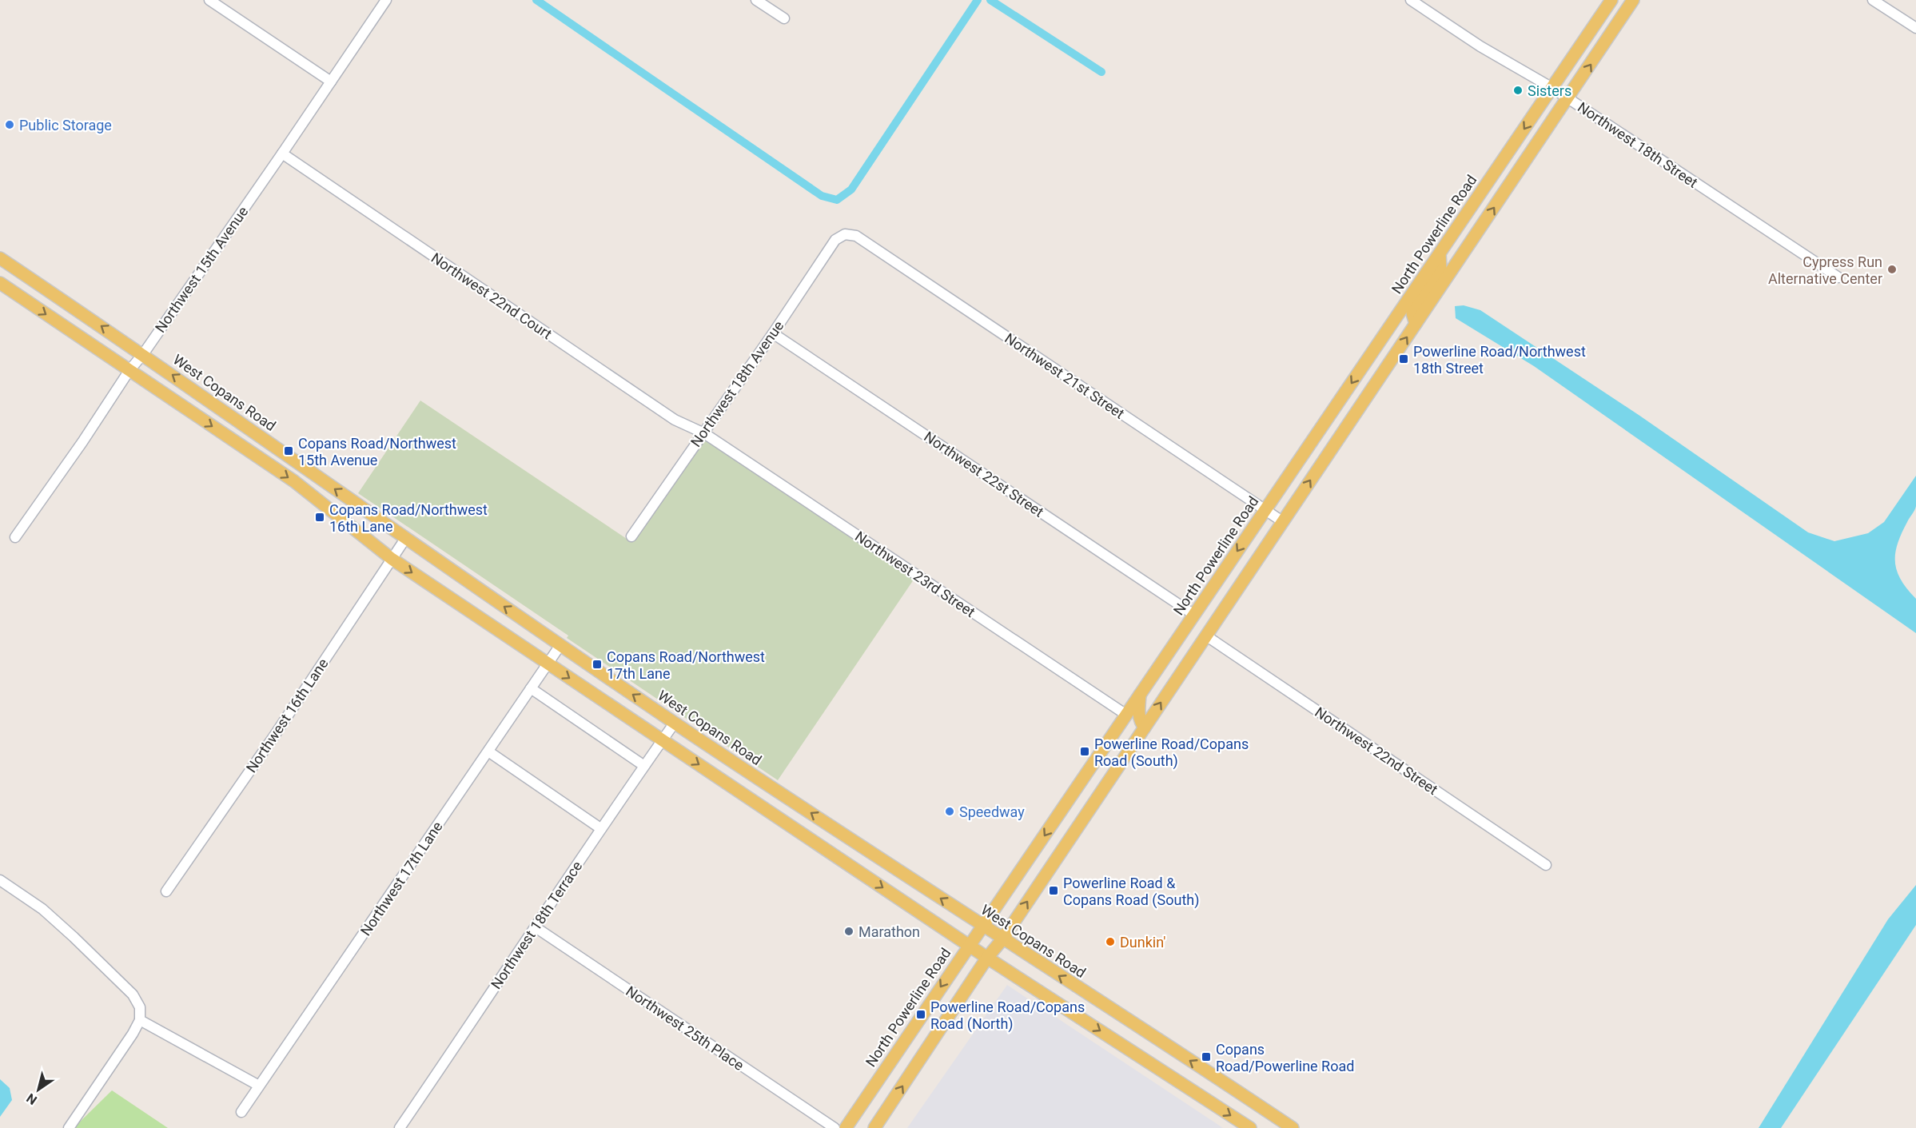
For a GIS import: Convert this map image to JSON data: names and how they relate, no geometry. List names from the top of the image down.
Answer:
{
  "streets": {
    "main road": ["North Powerline Road", "West Copans Road"],
    "street": [
      "Northwest 18th Street",
      "Northwest 15th Avenue",
      "Northwest 22nd Court",
      "Northwest 21st Street",
      "Northwest 18th Avenue",
      "Northwest 22st Street",
      "Northwest 23rd Street",
      "Northwest 16th Lane",
      "Northwest 22nd Street",
      "Northwest 17th Lane",
      "Northwest 18th Terrace",
      "Northwest 25th Place"
    ]
  },
  "crossings": [
    ["Northwest 18th Street", "North Powerline Road"],
    ["North Powerline Road", "Northwest 21st Street"],
    ["North Powerline Road", "West Copans Road"],
    ["North Powerline Road", "Northwest 22st Street"],
    ["North Powerline Road", "Northwest 23rd Street"],
    ["Northwest 15th Avenue", "Northwest 22nd Court"],
    ["Northwest 15th Avenue", "West Copans Road"],
    ["Northwest 22nd Court", "Northwest 18th Avenue"],
    ["Northwest 22nd Court", "Northwest 23rd Street"],
    ["Northwest 21st Street", "Northwest 18th Avenue"],
    ["Northwest 18th Avenue", "Northwest 22st Street"],
    ["Northwest 18th Avenue", "Northwest 23rd Street"],
    ["West Copans Road", "Northwest 16th Lane"],
    ["West Copans Road", "Northwest 17th Lane"],
    ["West Copans Road", "Northwest 18th Terrace"],
    ["Northwest 18th Terrace", "Northwest 25th Place"]
  ],
  "places": {
    "other": [
      "Sisters",
      "Public Storage",
      "Cypress Run Alternative Center",
      "Speedway",
      "Marathon",
      "Dunkin'"
    ],
    "transit": [
      "Powerline Road/Northwest 18th Street",
      "Copans Road/Northwest 15th Avenue",
      "Copans Road/Northwest 16th Lane",
      "Copans Road/Northwest 17th Lane",
      "Powerline Road/Copans Road (South)",
      "Powerline Road & Copans Road (South)",
      "Powerline Road/Copans Road (North)",
      "Copans Road/Powerline Road"
    ]
  },
  "north": "bottom left"
}
